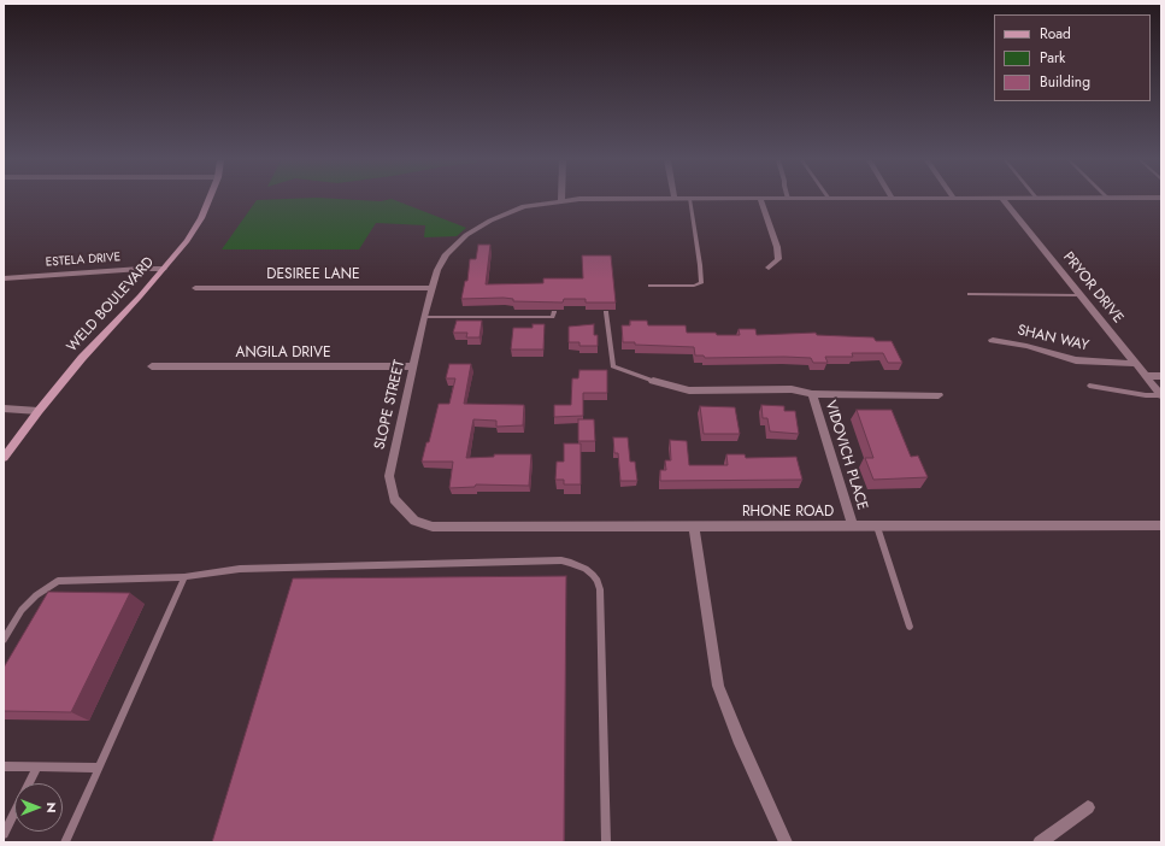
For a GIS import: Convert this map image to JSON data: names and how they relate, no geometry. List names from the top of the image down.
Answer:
{
  "streets": {
    "main road": ["WELD BOULEVARD"],
    "street": [
      "ESTELA DRIVE",
      "DESIREE LANE",
      "PRYOR DRIVE",
      "SHAN WAY",
      "ANGILA DRIVE",
      "SLOPE STREET",
      "VIDOVICH PLACE",
      "RHONE ROAD"
    ]
  },
  "crossings": [
    ["ESTELA DRIVE", "WELD BOULEVARD"],
    ["DESIREE LANE", "SLOPE STREET"],
    ["PRYOR DRIVE", "SHAN WAY"],
    ["ANGILA DRIVE", "SLOPE STREET"],
    ["SLOPE STREET", "RHONE ROAD"],
    ["VIDOVICH PLACE", "RHONE ROAD"]
  ],
  "legend": ["Road", "Park", "Building"],
  "north": "right"
}
